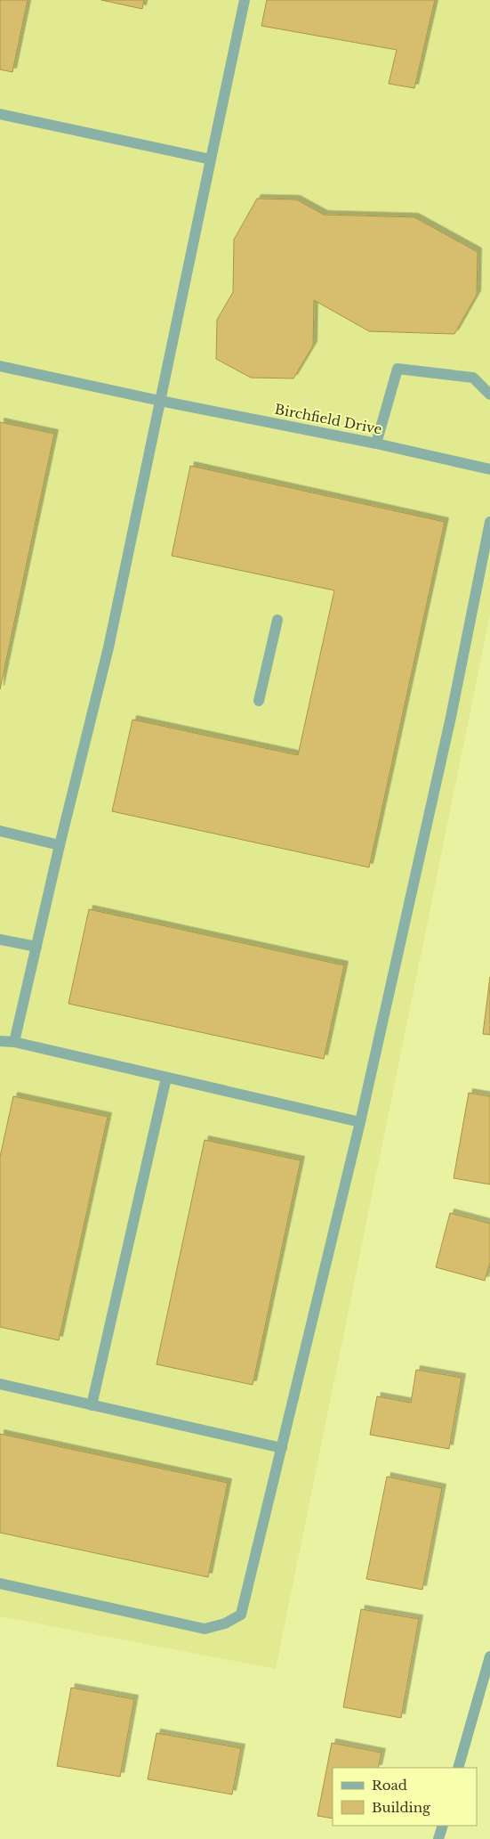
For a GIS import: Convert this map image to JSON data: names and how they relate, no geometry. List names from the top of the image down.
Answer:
{
  "streets": {
    "street": ["Birchfield Drive"]
  },
  "legend": ["Road", "Building"]
}
